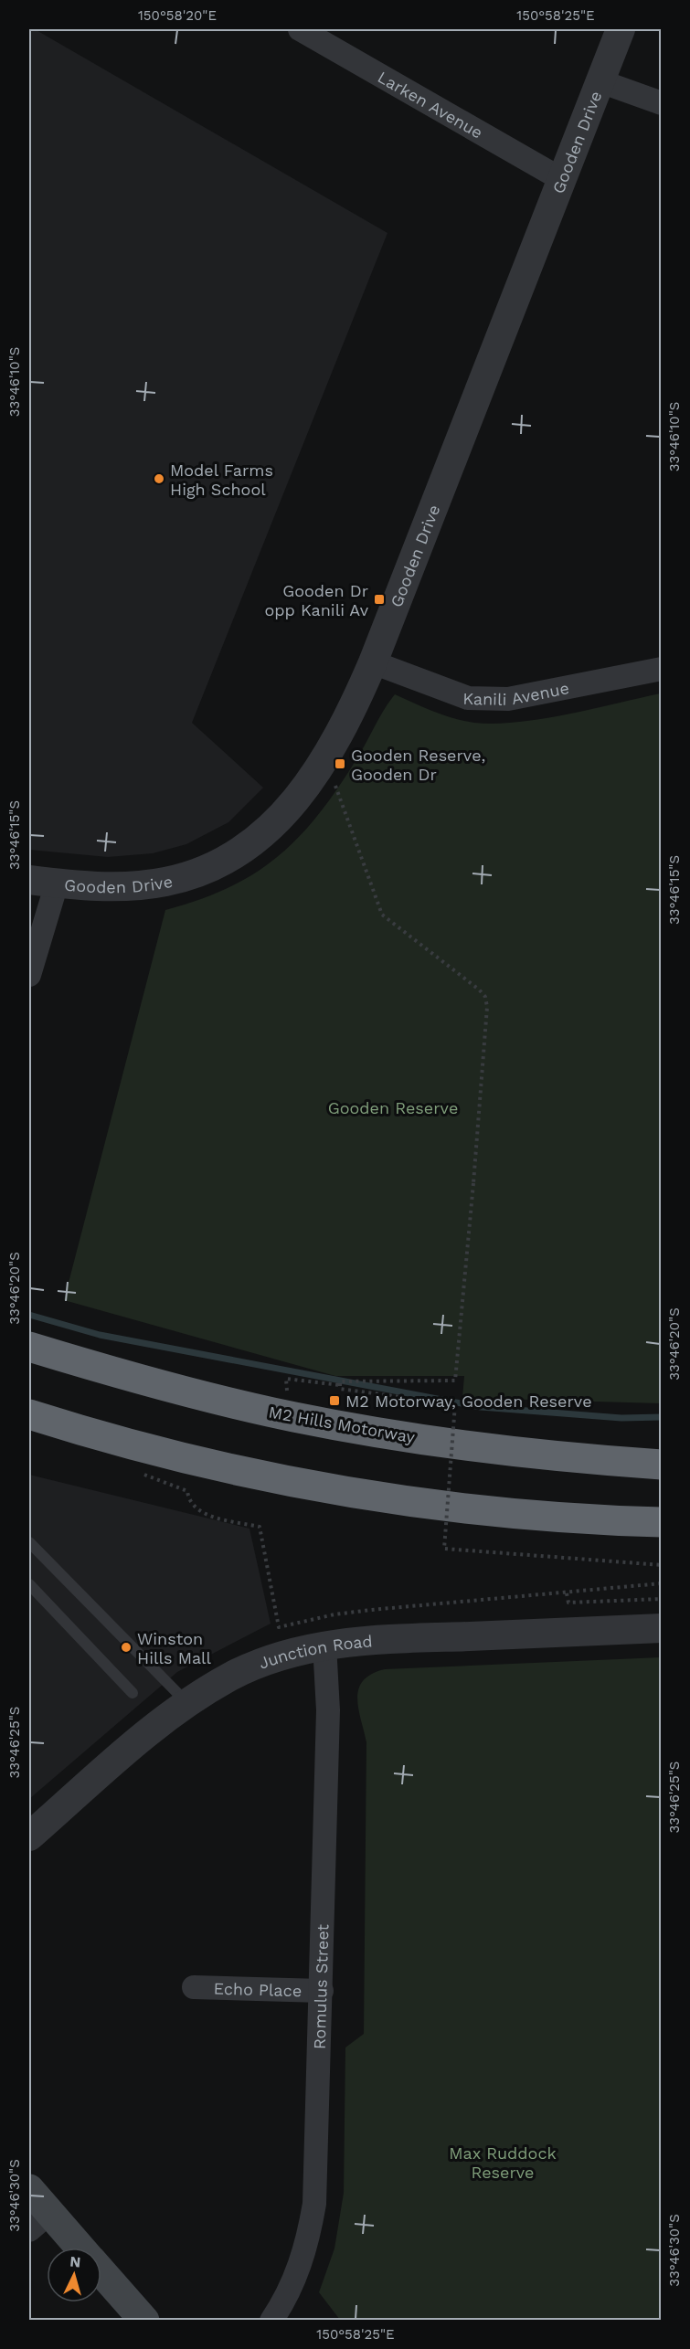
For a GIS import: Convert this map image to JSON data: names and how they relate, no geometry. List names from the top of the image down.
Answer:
{
  "streets": {
    "highway": ["M2 Hills Motorway"],
    "street": [
      "Larken Avenue",
      "Gooden Drive",
      "Kanili Avenue",
      "Junction Road",
      "Romulus Street",
      "Echo Place"
    ]
  },
  "crossings": [
    ["Larken Avenue", "Gooden Drive"],
    ["Gooden Drive", "Kanili Avenue"],
    ["Junction Road", "Romulus Street"],
    ["Romulus Street", "Echo Place"]
  ],
  "parks": ["Gooden Reserve", "Max Ruddock Reserve"],
  "places": {
    "other": ["Model Farms High School", "Winston Hills Mall"],
    "transit": ["Gooden Dr opp Kanili Av", "Gooden Reserve, Gooden Dr", "M2 Motorway, Gooden Reserve"]
  },
  "north": "top",
  "coordinates": [
    "150°58'20\"E",
    "150°58'25\"E",
    "33°46'10\"S",
    "33°46'15\"S",
    "33°46'20\"S",
    "33°46'25\"S",
    "33°46'30\"S"
  ]
}
